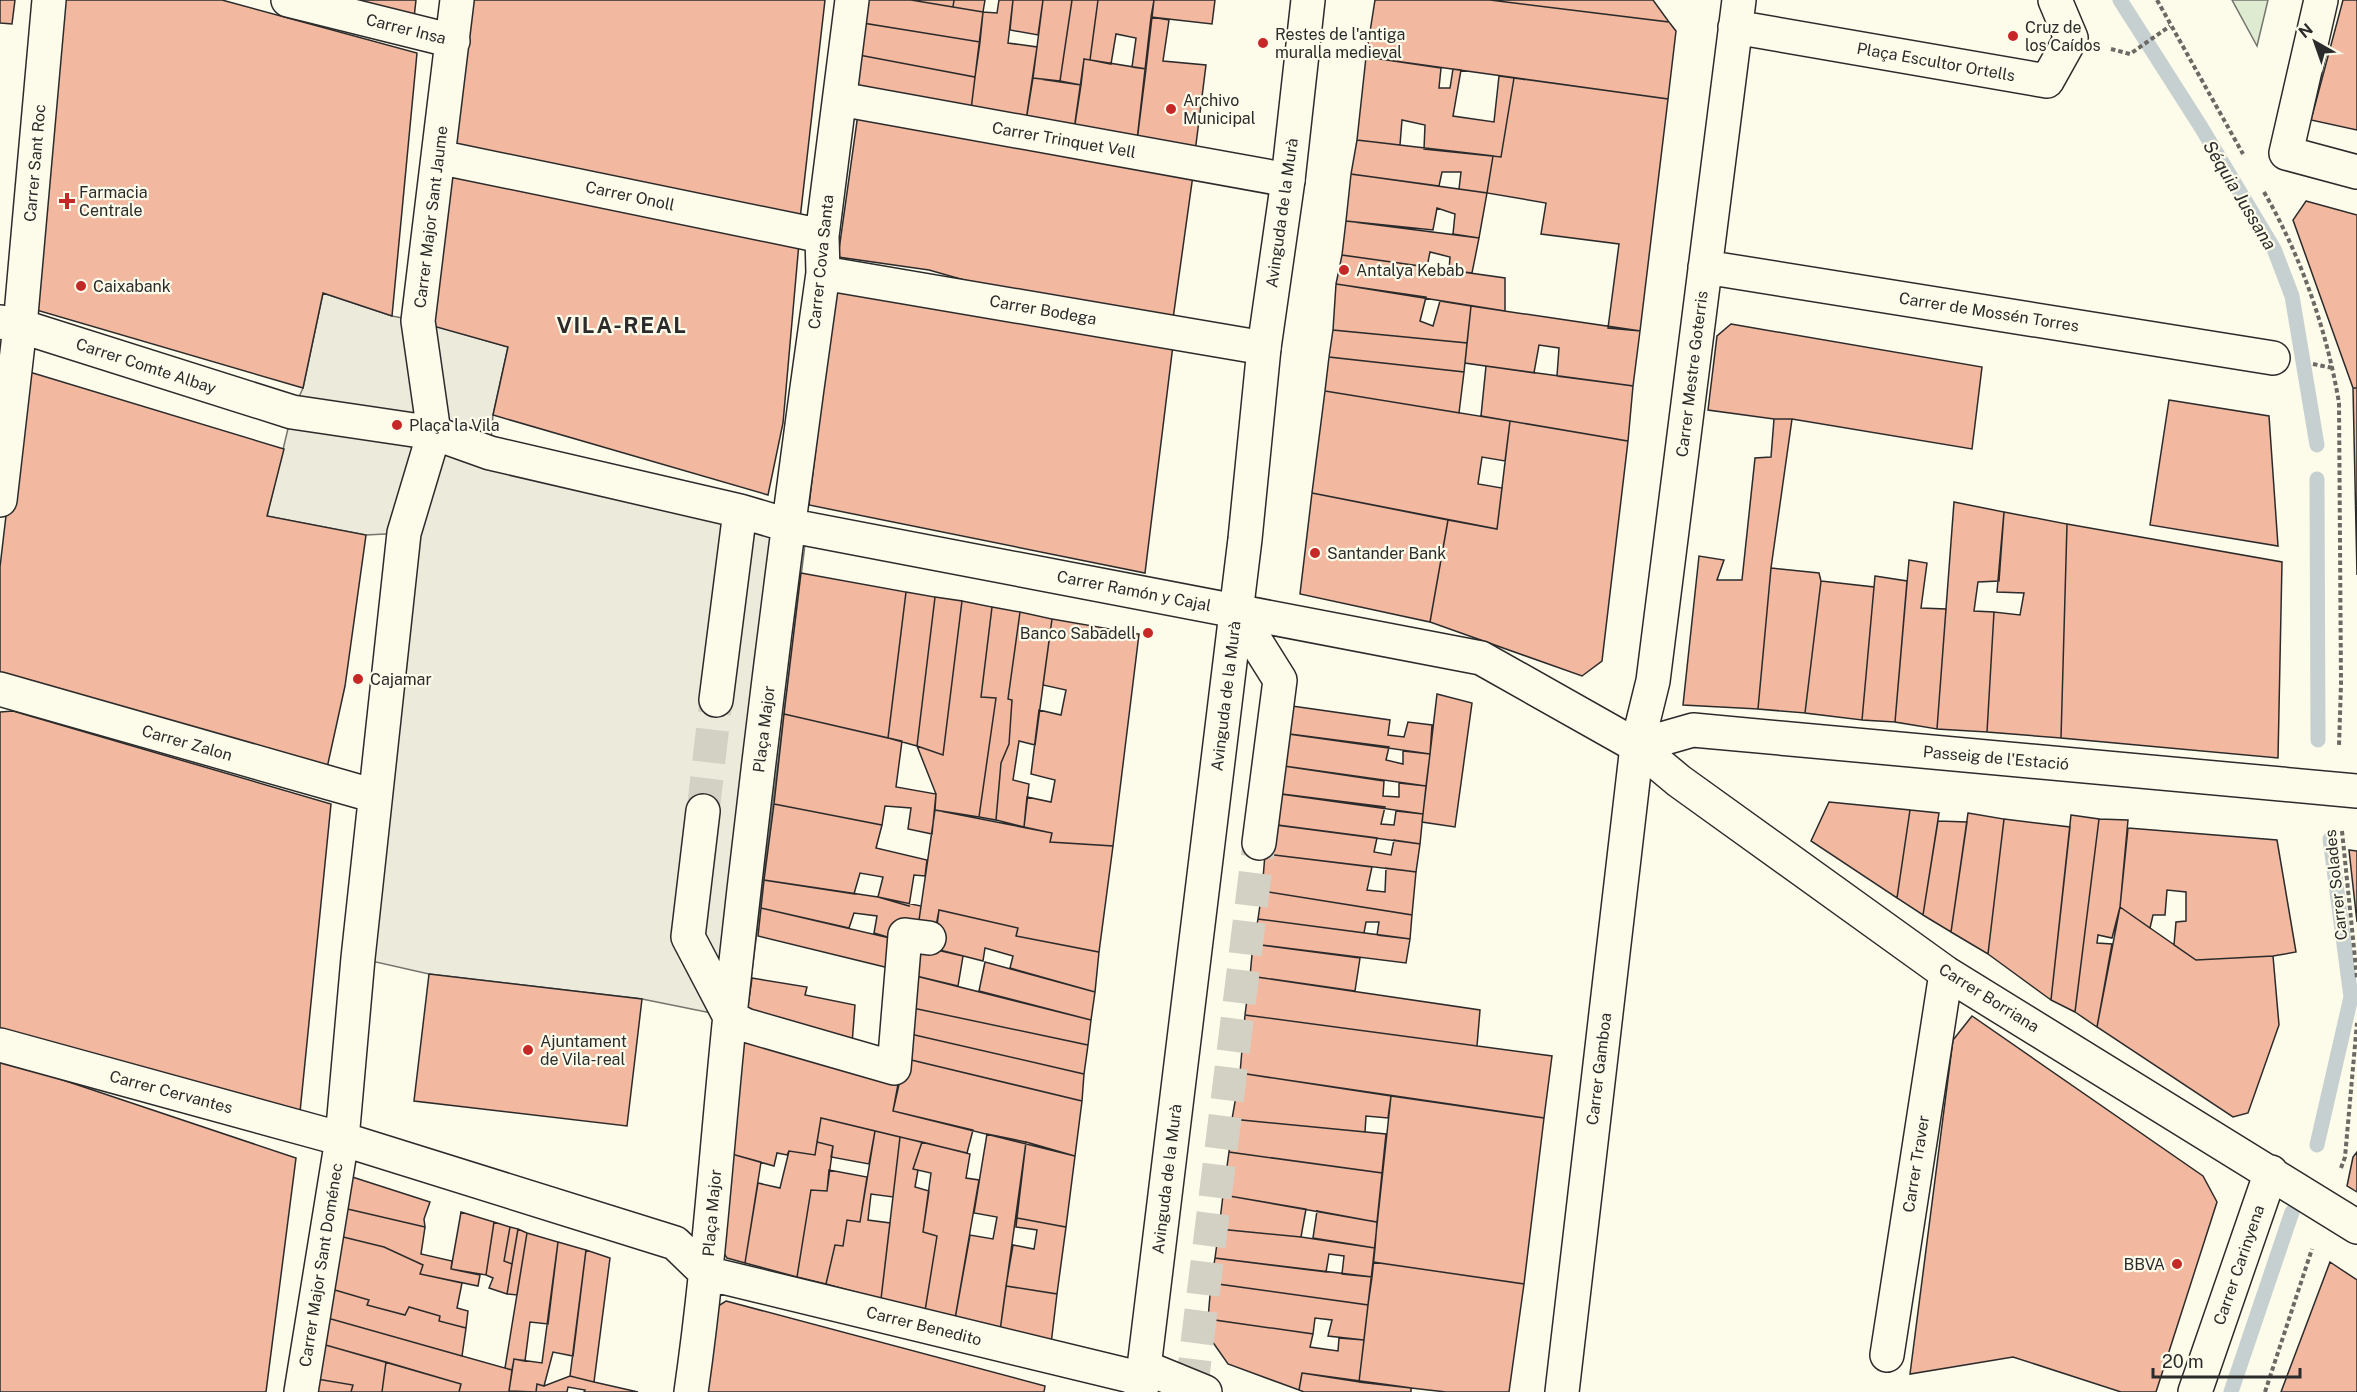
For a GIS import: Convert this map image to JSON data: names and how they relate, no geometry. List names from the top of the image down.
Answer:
{
  "streets": {
    "street": [
      "Carrer Insa",
      "Plaça Escultor Ortells",
      "Carrer Trinquet Vell",
      "Carrer Sant Roc",
      "Carrer Onoll",
      "Avinguda de la Murà",
      "Carrer Major Sant Jaume",
      "Carrer Cova Santa",
      "Carrer Bodega",
      "Carrer de Mossén Torres",
      "Carrer Comte Albay",
      "Carrer Mestre Goterris",
      "Carrer Ramón y Cajal",
      "Plaça Major",
      "Carrer Zalon",
      "Passeig de l'Estació",
      "Carrer Borriana",
      "Carrer Gamboa",
      "Carrer Cervantes",
      "Carrer Traver",
      "Carrer Major Sant Doménec",
      "Carrer Carinyena",
      "Carrer Benedito"
    ],
    "path": ["Carrer Solades"]
  },
  "crossings": [
    ["Carrer Insa", "Carrer Major Sant Jaume"],
    ["Plaça Escultor Ortells", "Carrer Mestre Goterris"],
    ["Carrer Trinquet Vell", "Avinguda de la Murà"],
    ["Carrer Trinquet Vell", "Carrer Cova Santa"],
    ["Carrer Sant Roc", "Carrer Comte Albay"],
    ["Carrer Onoll", "Carrer Major Sant Jaume"],
    ["Carrer Onoll", "Carrer Cova Santa"],
    ["Avinguda de la Murà", "Carrer Bodega"],
    ["Avinguda de la Murà", "Carrer Ramón y Cajal"],
    ["Avinguda de la Murà", "Carrer Benedito"],
    ["Carrer Major Sant Jaume", "Carrer Comte Albay"],
    ["Carrer Cova Santa", "Carrer Bodega"],
    ["Carrer Cova Santa", "Carrer Ramón y Cajal"],
    ["Carrer Cova Santa", "Plaça Major"],
    ["Carrer de Mossén Torres", "Carrer Mestre Goterris"],
    ["Carrer Mestre Goterris", "Carrer Ramón y Cajal"],
    ["Carrer Mestre Goterris", "Passeig de l'Estació"],
    ["Carrer Mestre Goterris", "Carrer Borriana"],
    ["Carrer Mestre Goterris", "Carrer Gamboa"],
    ["Carrer Ramón y Cajal", "Plaça Major"],
    ["Carrer Ramón y Cajal", "Passeig de l'Estació"],
    ["Carrer Ramón y Cajal", "Carrer Borriana"],
    ["Carrer Ramón y Cajal", "Carrer Gamboa"],
    ["Plaça Major", "Carrer Cervantes"],
    ["Plaça Major", "Carrer Major Sant Doménec"],
    ["Plaça Major", "Carrer Benedito"],
    ["Passeig de l'Estació", "Carrer Solades"],
    ["Passeig de l'Estació", "Carrer Borriana"],
    ["Passeig de l'Estació", "Carrer Gamboa"],
    ["Carrer Borriana", "Carrer Gamboa"],
    ["Carrer Borriana", "Carrer Traver"],
    ["Carrer Borriana", "Carrer Carinyena"],
    ["Carrer Cervantes", "Carrer Major Sant Doménec"]
  ],
  "districts": ["VILA-REAL"],
  "water": ["Séquia Jussana"],
  "places": {
    "other": [
      "Cruz de los Caídos",
      "Restes de l'antiga muralla medieval",
      "Archivo Municipal",
      "Antalya Kebab",
      "Caixabank",
      "Plaça la Vila",
      "Santander Bank",
      "Banco Sabadell",
      "Cajamar",
      "Ajuntament de Vila-real",
      "BBVA"
    ],
    "health": ["Farmacia Centrale"]
  },
  "scale_bar": "20 m",
  "north": "top left"
}
